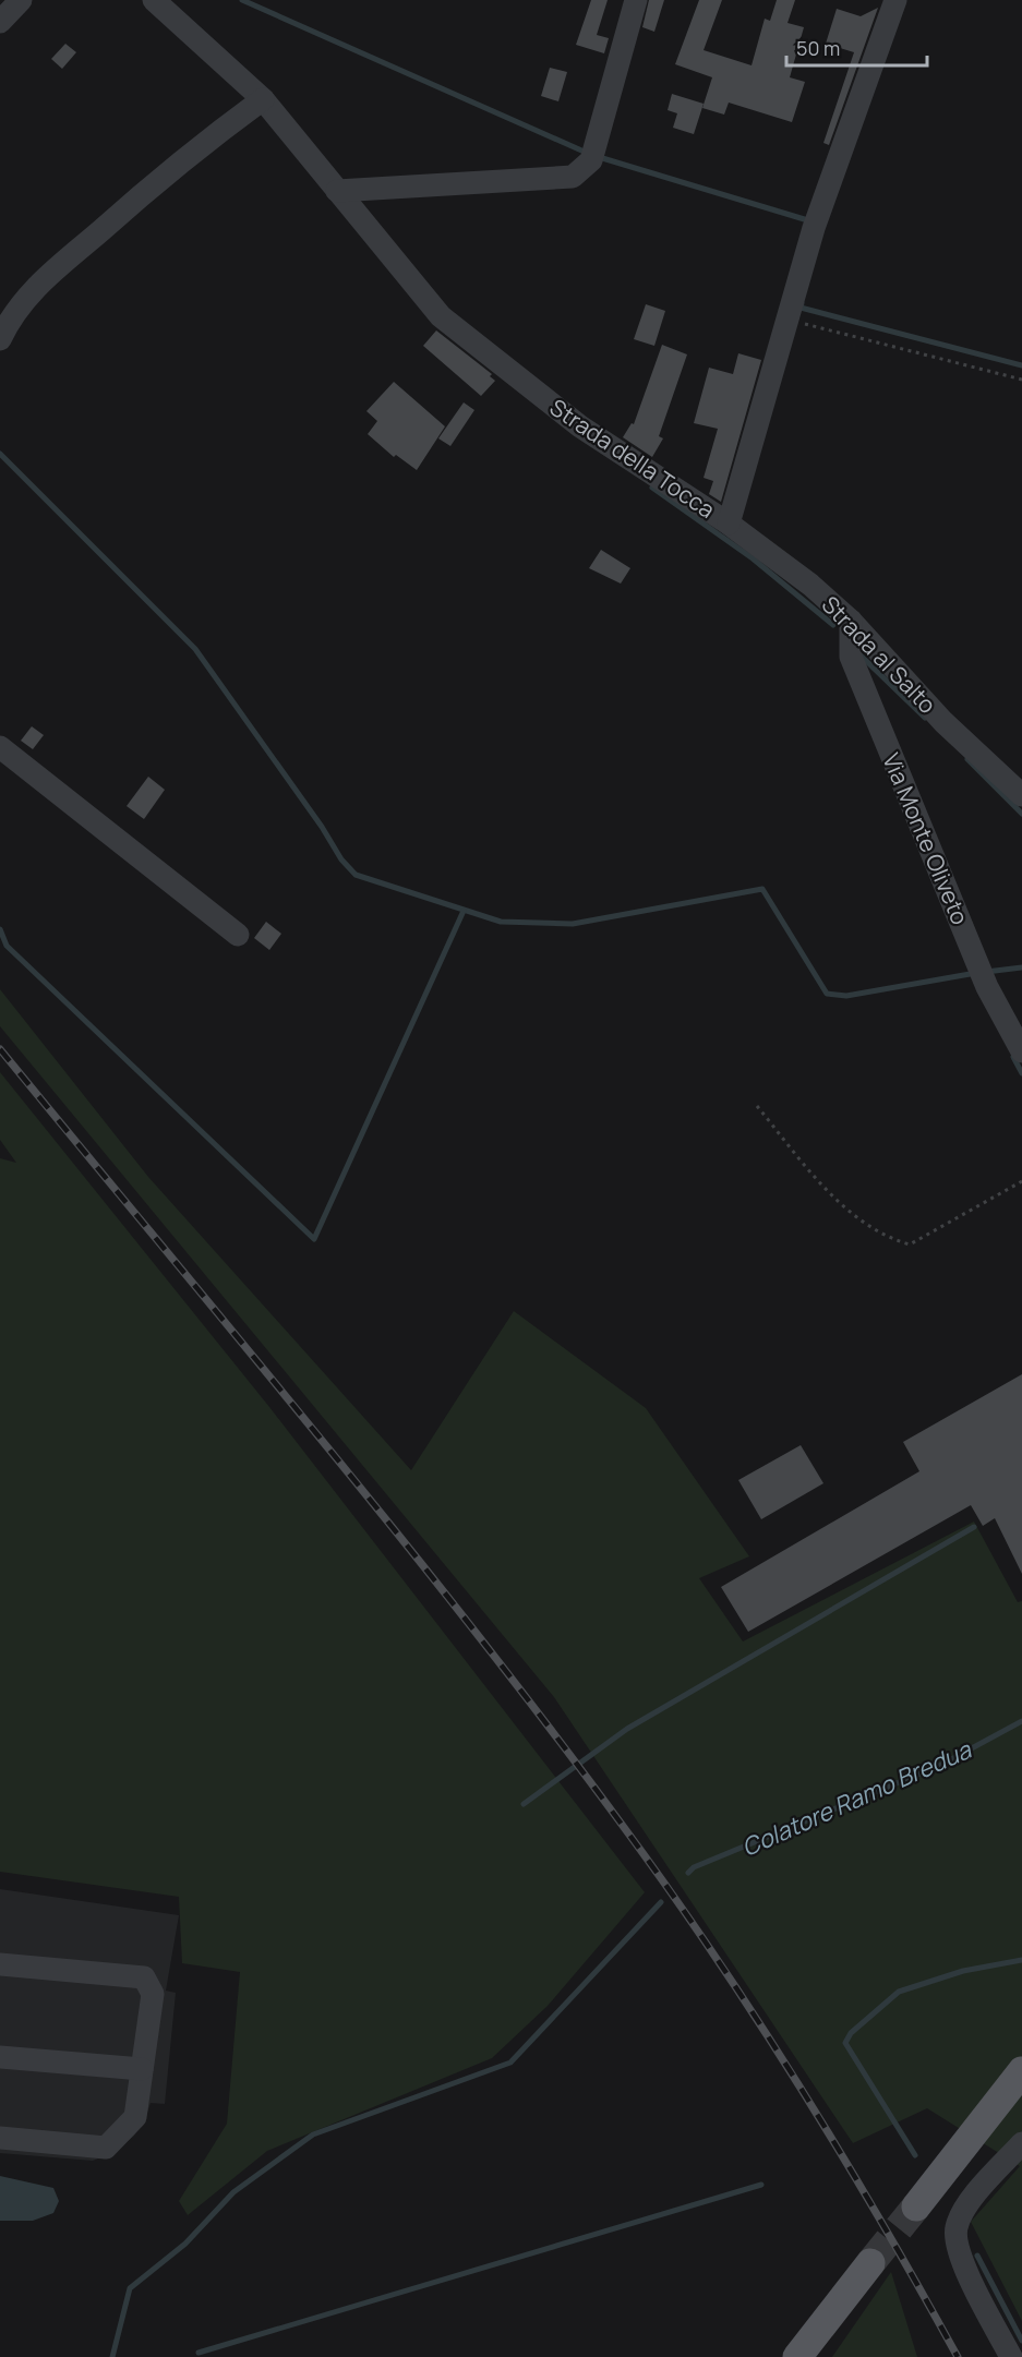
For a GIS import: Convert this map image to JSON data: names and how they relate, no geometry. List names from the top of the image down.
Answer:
{
  "streets": {
    "street": ["Strada della Tocca", "Strada al Salto", "Via Monte Oliveto"]
  },
  "crossings": [
    ["Strada della Tocca", "Strada al Salto"],
    ["Strada al Salto", "Via Monte Oliveto"]
  ],
  "water": ["Colatore Ramo Bredua"],
  "scale_bar": "50 m"
}
